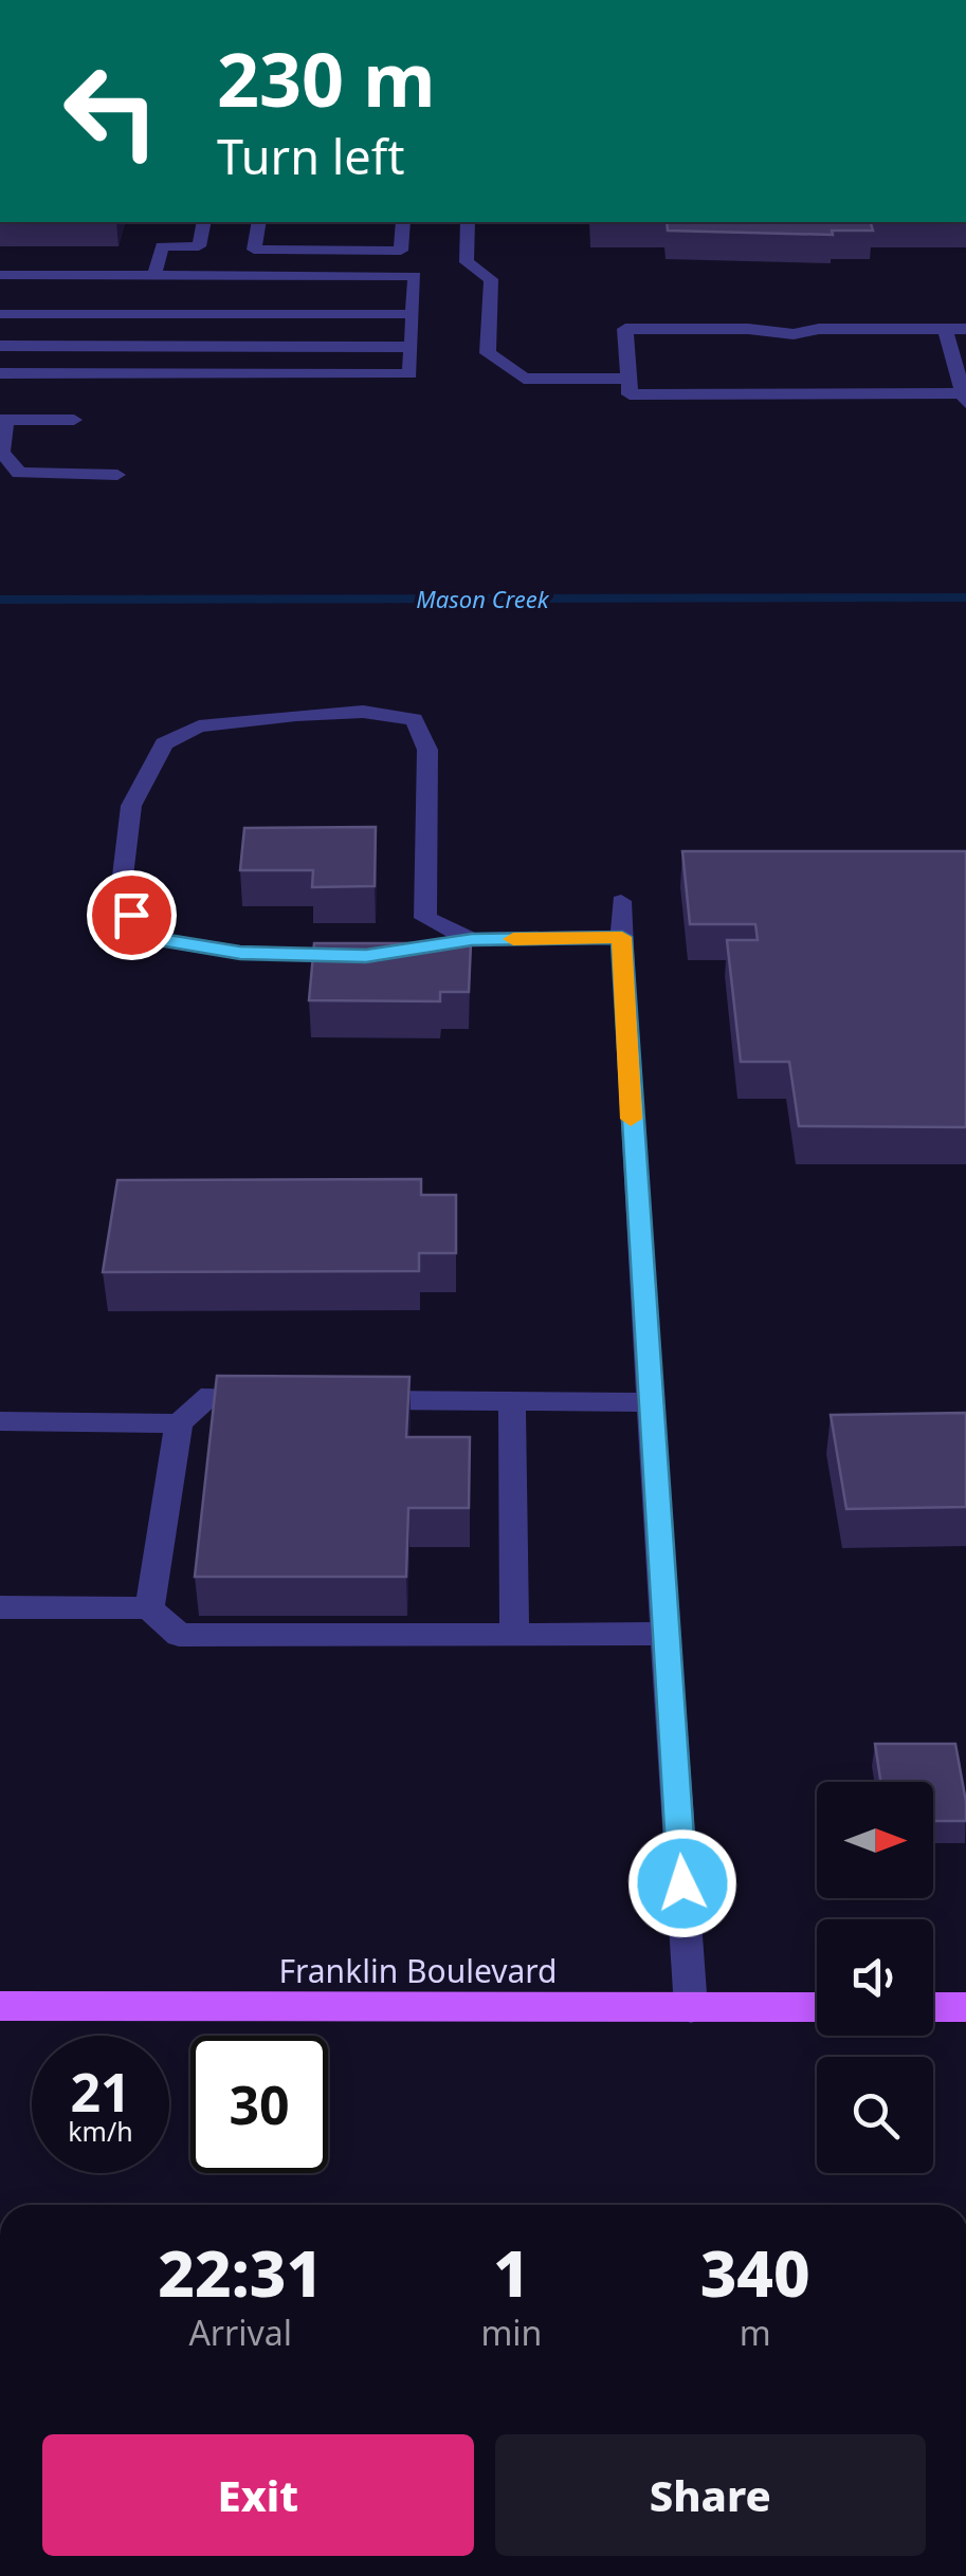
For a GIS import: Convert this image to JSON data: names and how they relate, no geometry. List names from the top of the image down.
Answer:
{
  "streets": {
    "main road": ["Franklin Boulevard"]
  },
  "water": ["Mason Creek"],
  "north": "right",
  "page": {
    "turn": ["230 m", "Turn left"],
    "speed": "21 km/h",
    "limit": "30",
    "eta": [
      "22:31",
      "Arrival",
      "1",
      "min",
      "340",
      "m"
    ],
    "buttons": ["Exit", "Share"]
  }
}
